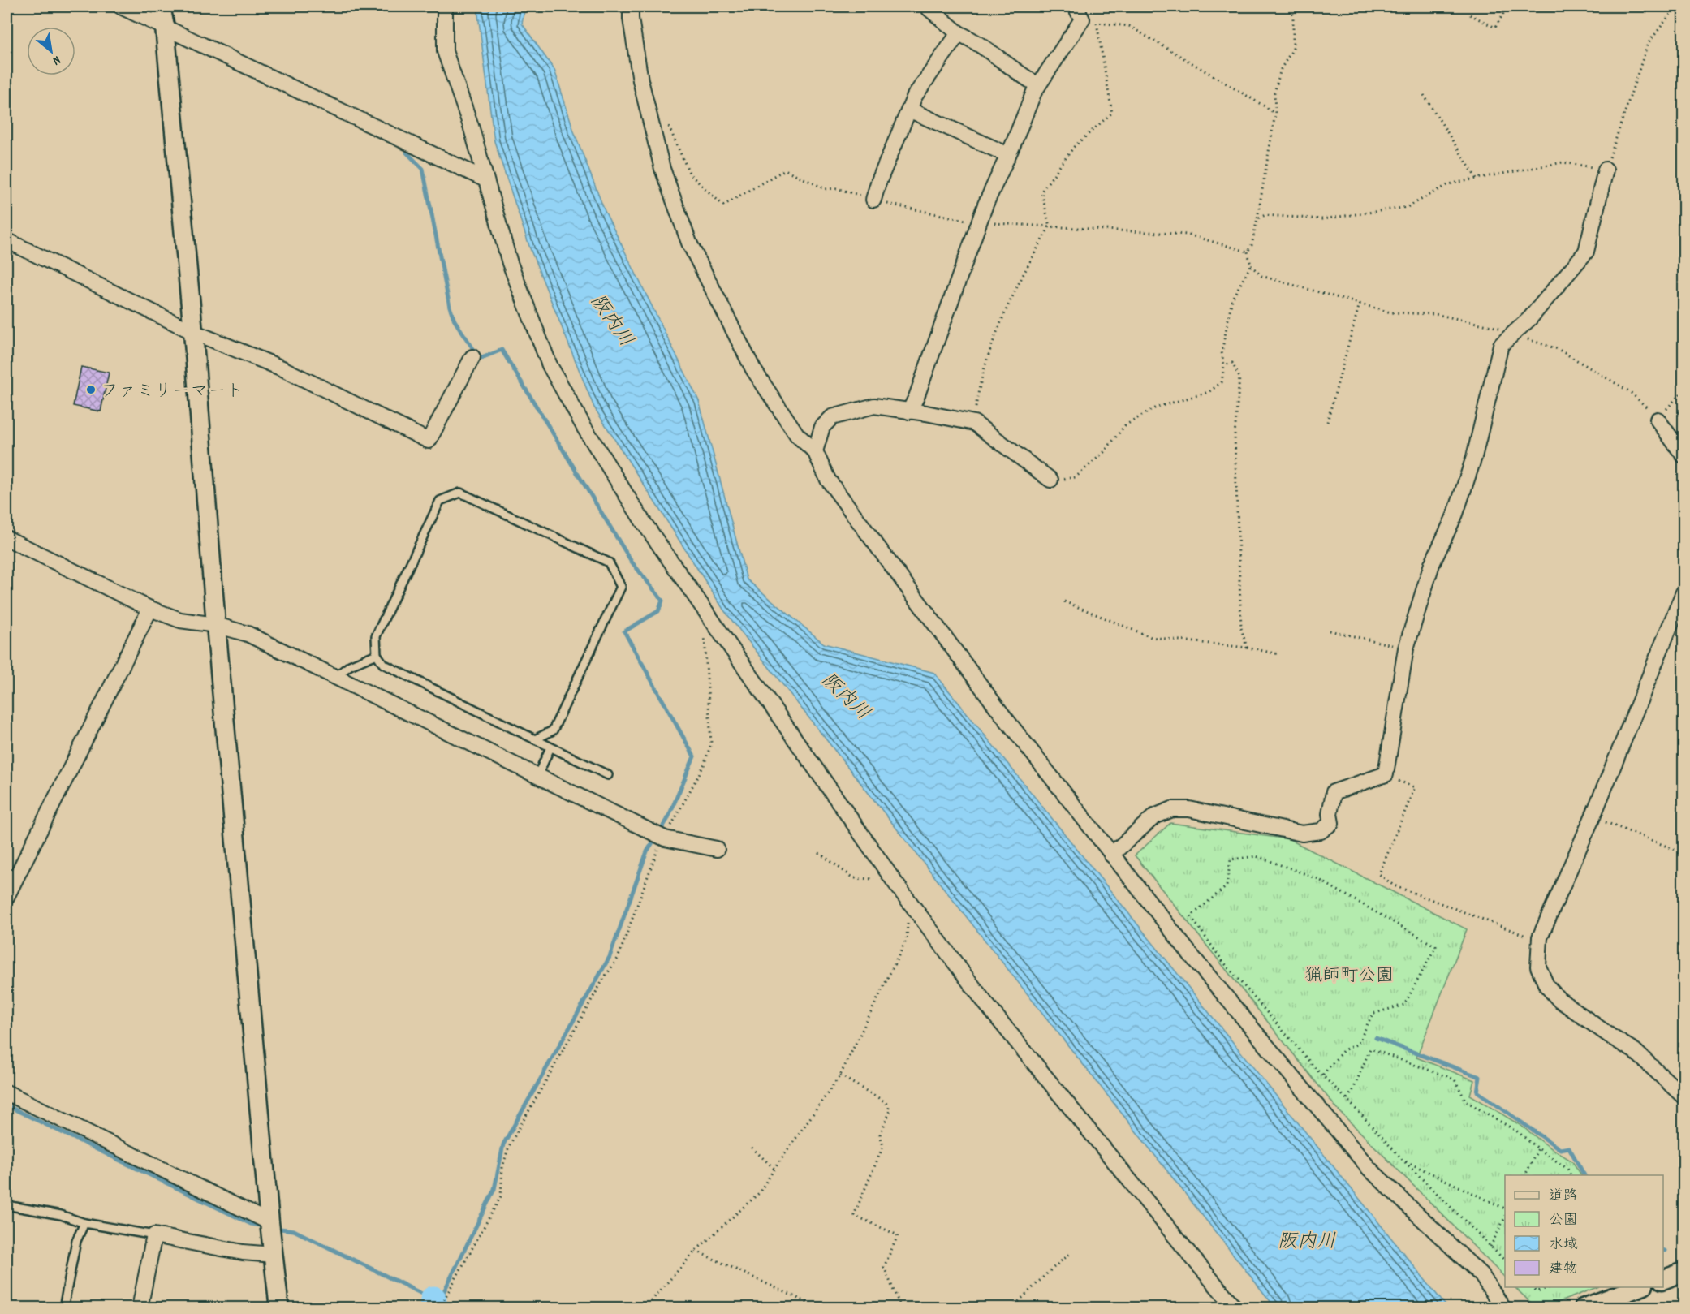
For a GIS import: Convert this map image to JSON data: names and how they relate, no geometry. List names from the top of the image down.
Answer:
{
  "water": ["阪内川"],
  "parks": ["猟師町公園"],
  "places": ["ファミリーマート"],
  "legend": [
    "道路",
    "公園",
    "水域",
    "建物"
  ],
  "north": "bottom right"
}
